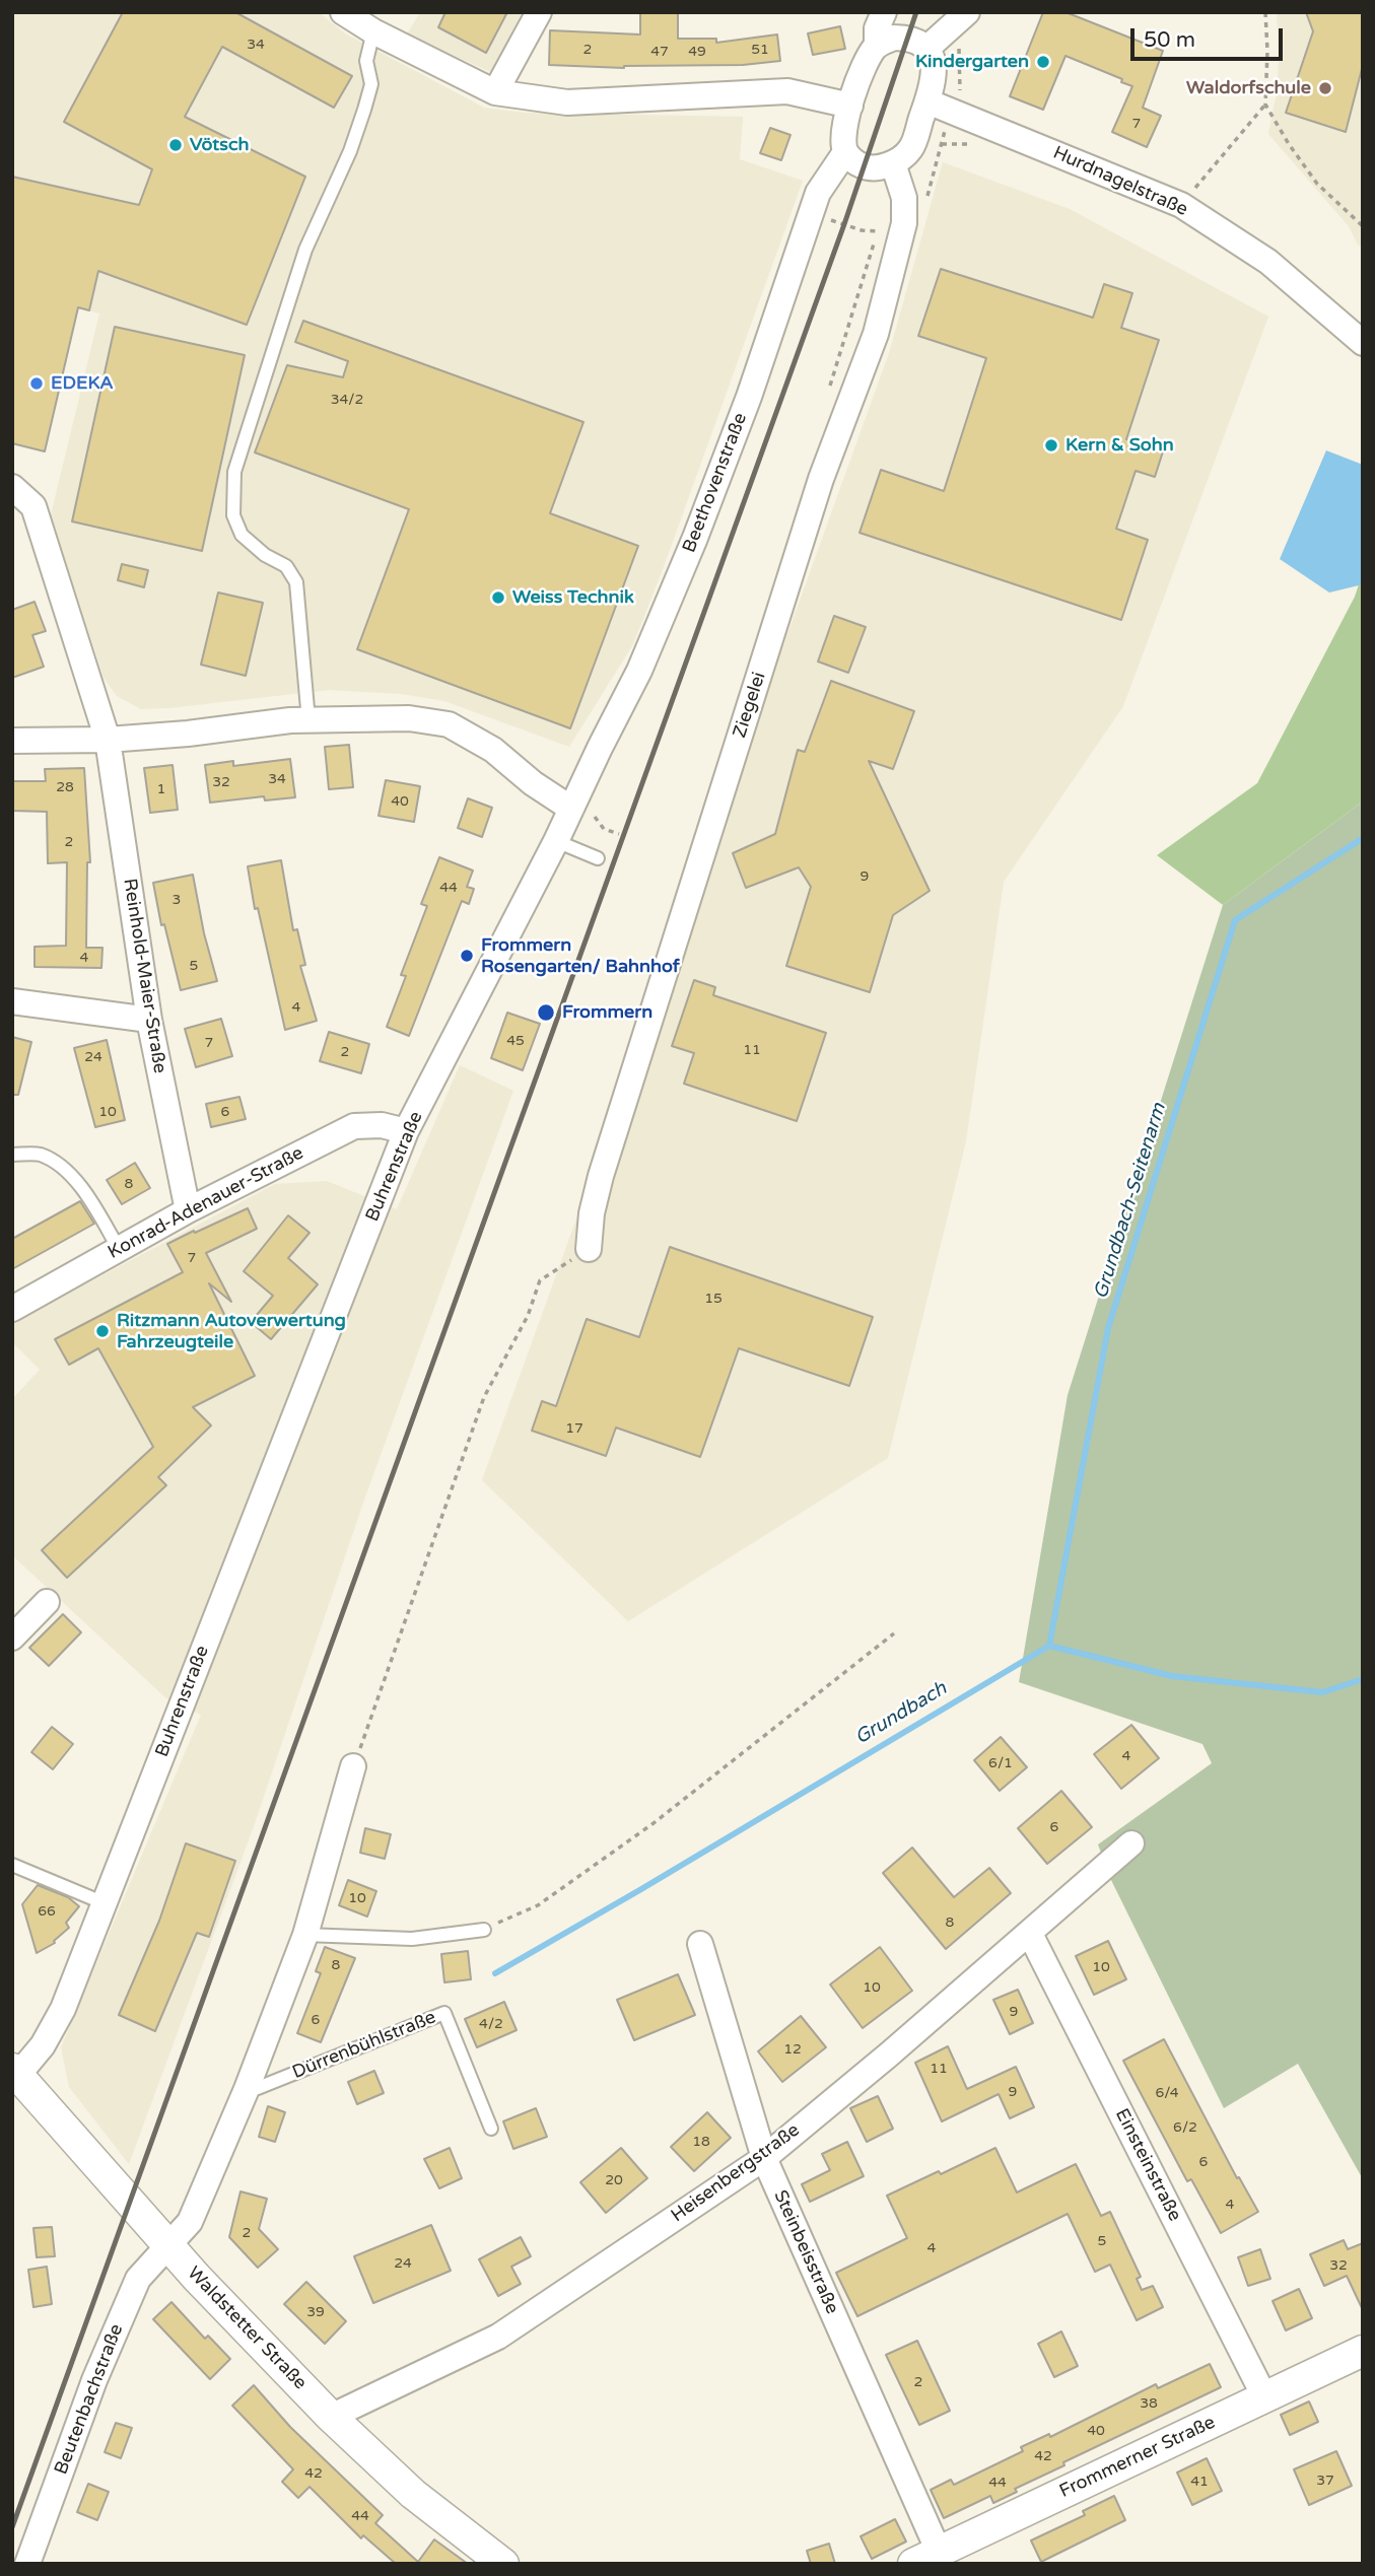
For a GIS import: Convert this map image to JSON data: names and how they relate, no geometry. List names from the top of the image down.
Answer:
{
  "streets": {
    "street": [
      "Hurdnagelstraße",
      "Beethovenstraße",
      "Ziegelei",
      "Reinhold-Maier-Straße",
      "Buhrenstraße",
      "Konrad-Adenauer-Straße",
      "Einsteinstraße",
      "Heisenbergstraße",
      "Steinbeisstraße",
      "Waldstetter Straße",
      "Beutenbachstraße",
      "Frommerner Straße"
    ],
    "lane": ["Dürrenbühlstraße"]
  },
  "crossings": [
    ["Beethovenstraße", "Buhrenstraße"],
    ["Reinhold-Maier-Straße", "Konrad-Adenauer-Straße"],
    ["Buhrenstraße", "Konrad-Adenauer-Straße"],
    ["Buhrenstraße", "Waldstetter Straße"],
    ["Einsteinstraße", "Heisenbergstraße"],
    ["Einsteinstraße", "Frommerner Straße"],
    ["Heisenbergstraße", "Steinbeisstraße"],
    ["Heisenbergstraße", "Waldstetter Straße"],
    ["Steinbeisstraße", "Frommerner Straße"],
    ["Waldstetter Straße", "Beutenbachstraße"]
  ],
  "water": ["Grundbach-Seitenarm", "Grundbach"],
  "places": [
    "Kindergarten",
    "Waldorfschule",
    "Vötsch",
    "EDEKA",
    "Kern & Sohn",
    "Weiss Technik",
    "Frommern Rosengarten/ Bahnhof",
    "Frommern",
    "Ritzmann Autoverwertung Fahrzeugteile"
  ],
  "house_numbers": [
    "34",
    "2",
    "51",
    "47",
    "49",
    "7",
    "34/2",
    "34",
    "32",
    "28",
    "1",
    "40",
    "2",
    "9",
    "44",
    "3",
    "4",
    "5",
    "4",
    "45",
    "7",
    "11",
    "2",
    "24",
    "10",
    "6",
    "8",
    "7",
    "15",
    "17",
    "4",
    "6/1",
    "6",
    "10",
    "66",
    "8",
    "8",
    "10",
    "10",
    "9",
    "6",
    "4/2",
    "12",
    "11",
    "9",
    "6/4",
    "6/2",
    "18",
    "6",
    "20",
    "4",
    "2",
    "5",
    "4",
    "24",
    "32",
    "39",
    "2",
    "38",
    "40",
    "42",
    "42",
    "37",
    "41",
    "44",
    "44"
  ],
  "scale_bar": "50 m"
}
